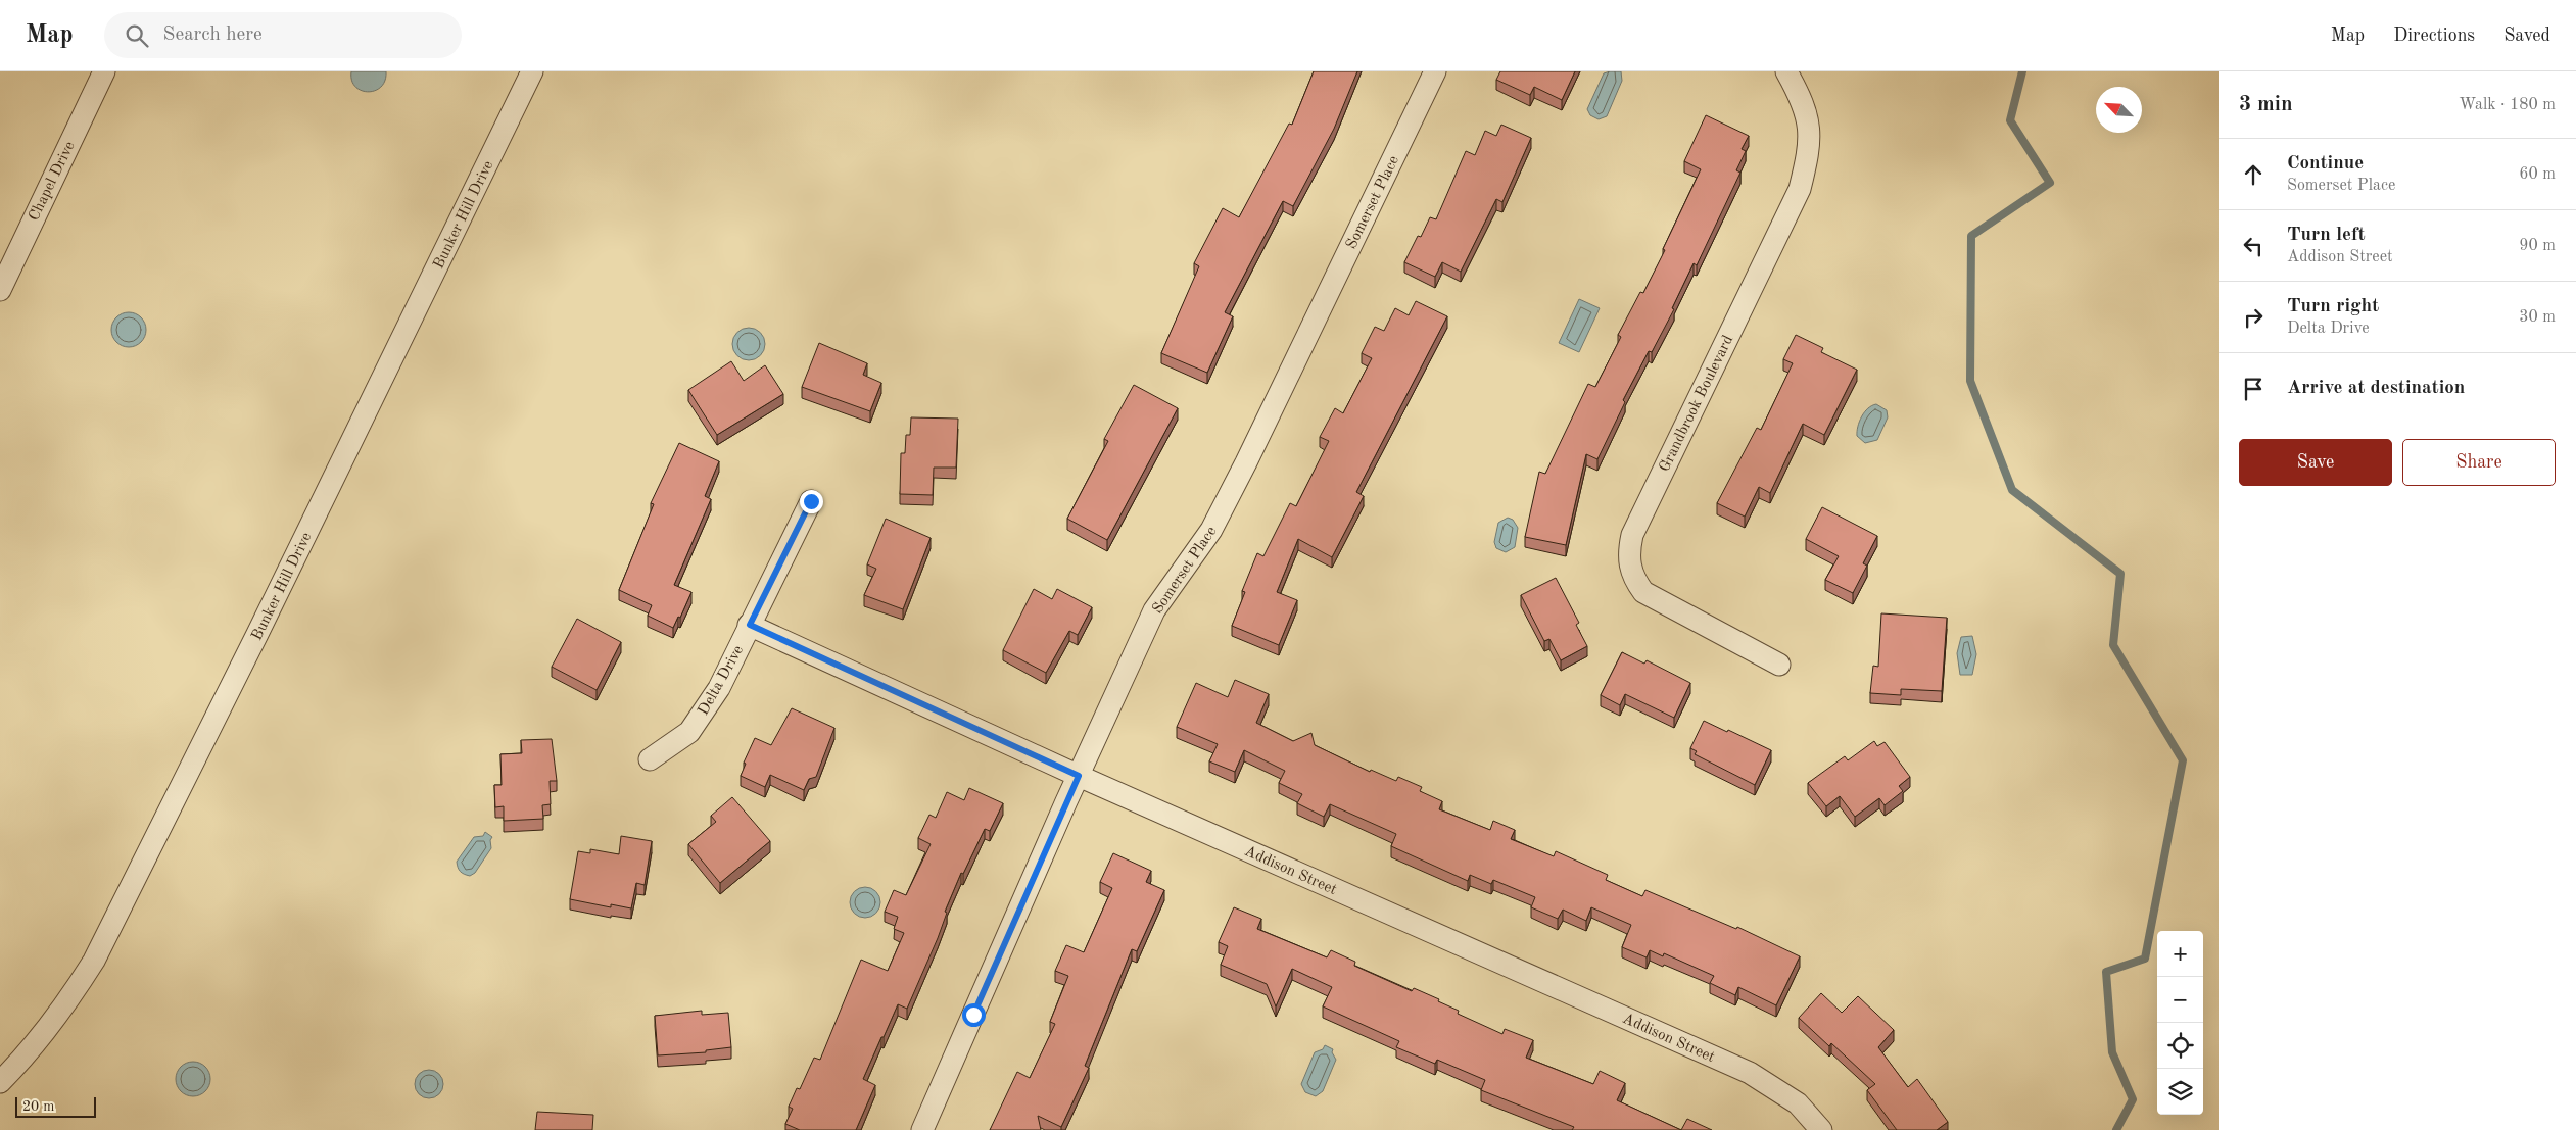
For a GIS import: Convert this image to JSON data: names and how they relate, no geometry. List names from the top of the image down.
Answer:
{
  "streets": {
    "street": [
      "Chapel Drive",
      "Somerset Place",
      "Bunker Hill Drive",
      "Grandbrook Boulevard",
      "Delta Drive",
      "Addison Street"
    ]
  },
  "crossings": [
    ["Somerset Place", "Addison Street"],
    ["Delta Drive", "Addison Street"]
  ],
  "scale_bar": "20 m",
  "north": "top left",
  "page": {
    "header": "Map",
    "search": "Search here",
    "nav": ["Map", "Directions", "Saved"],
    "heading": ["3 min", "Walk · 180 m"],
    "list": [
      ["Continue", "Somerset Place", "60 m"],
      ["Turn left", "Addison Street", "90 m"],
      ["Turn right", "Delta Drive", "30 m"],
      "Arrive at destination"
    ],
    "buttons": ["Save", "Share"],
    "map_buttons": ["+", "−"],
    "scale": "20 m"
  }
}
